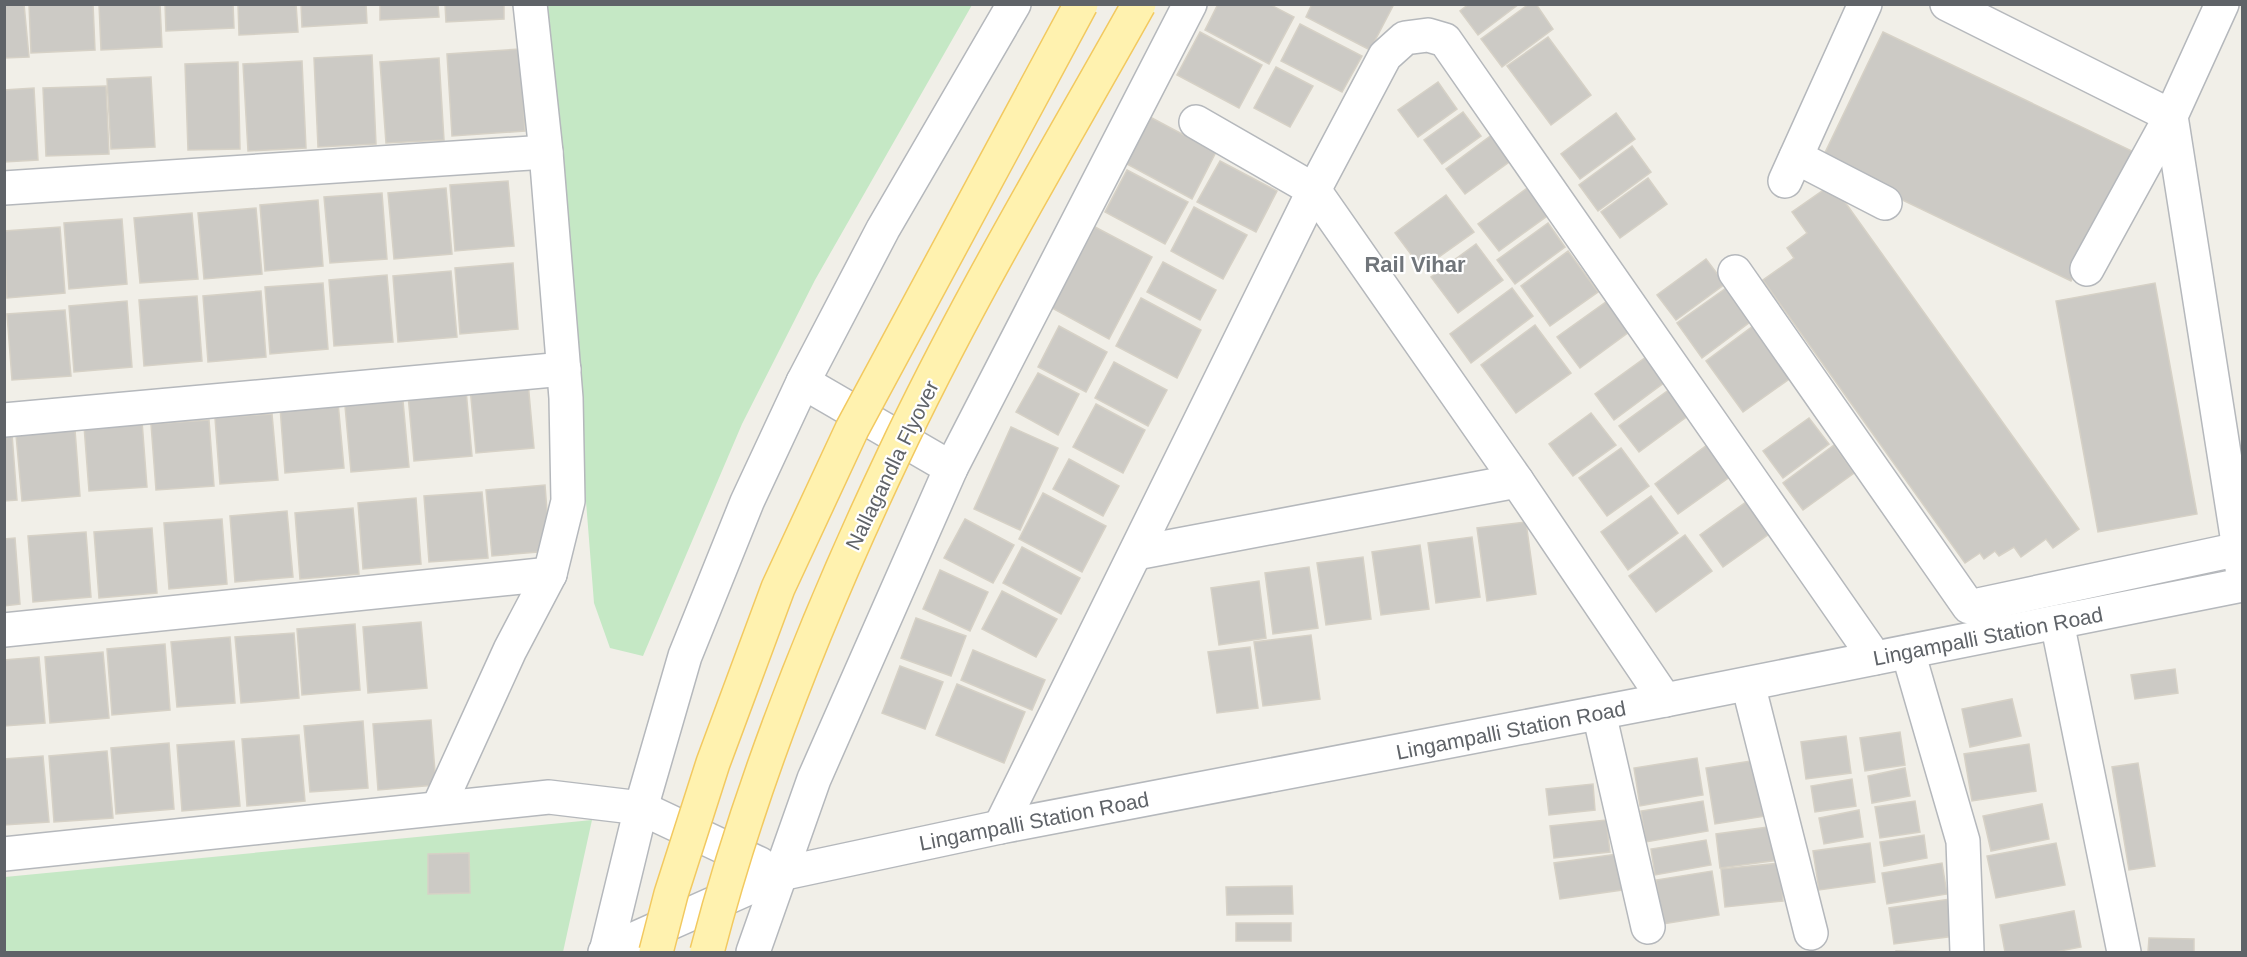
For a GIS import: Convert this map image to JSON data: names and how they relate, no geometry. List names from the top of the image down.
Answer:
{
  "streets": {
    "main road": ["Nallagandla Flyover"],
    "street": ["Lingampalli Station Road"]
  },
  "districts": ["Rail Vihar"]
}
